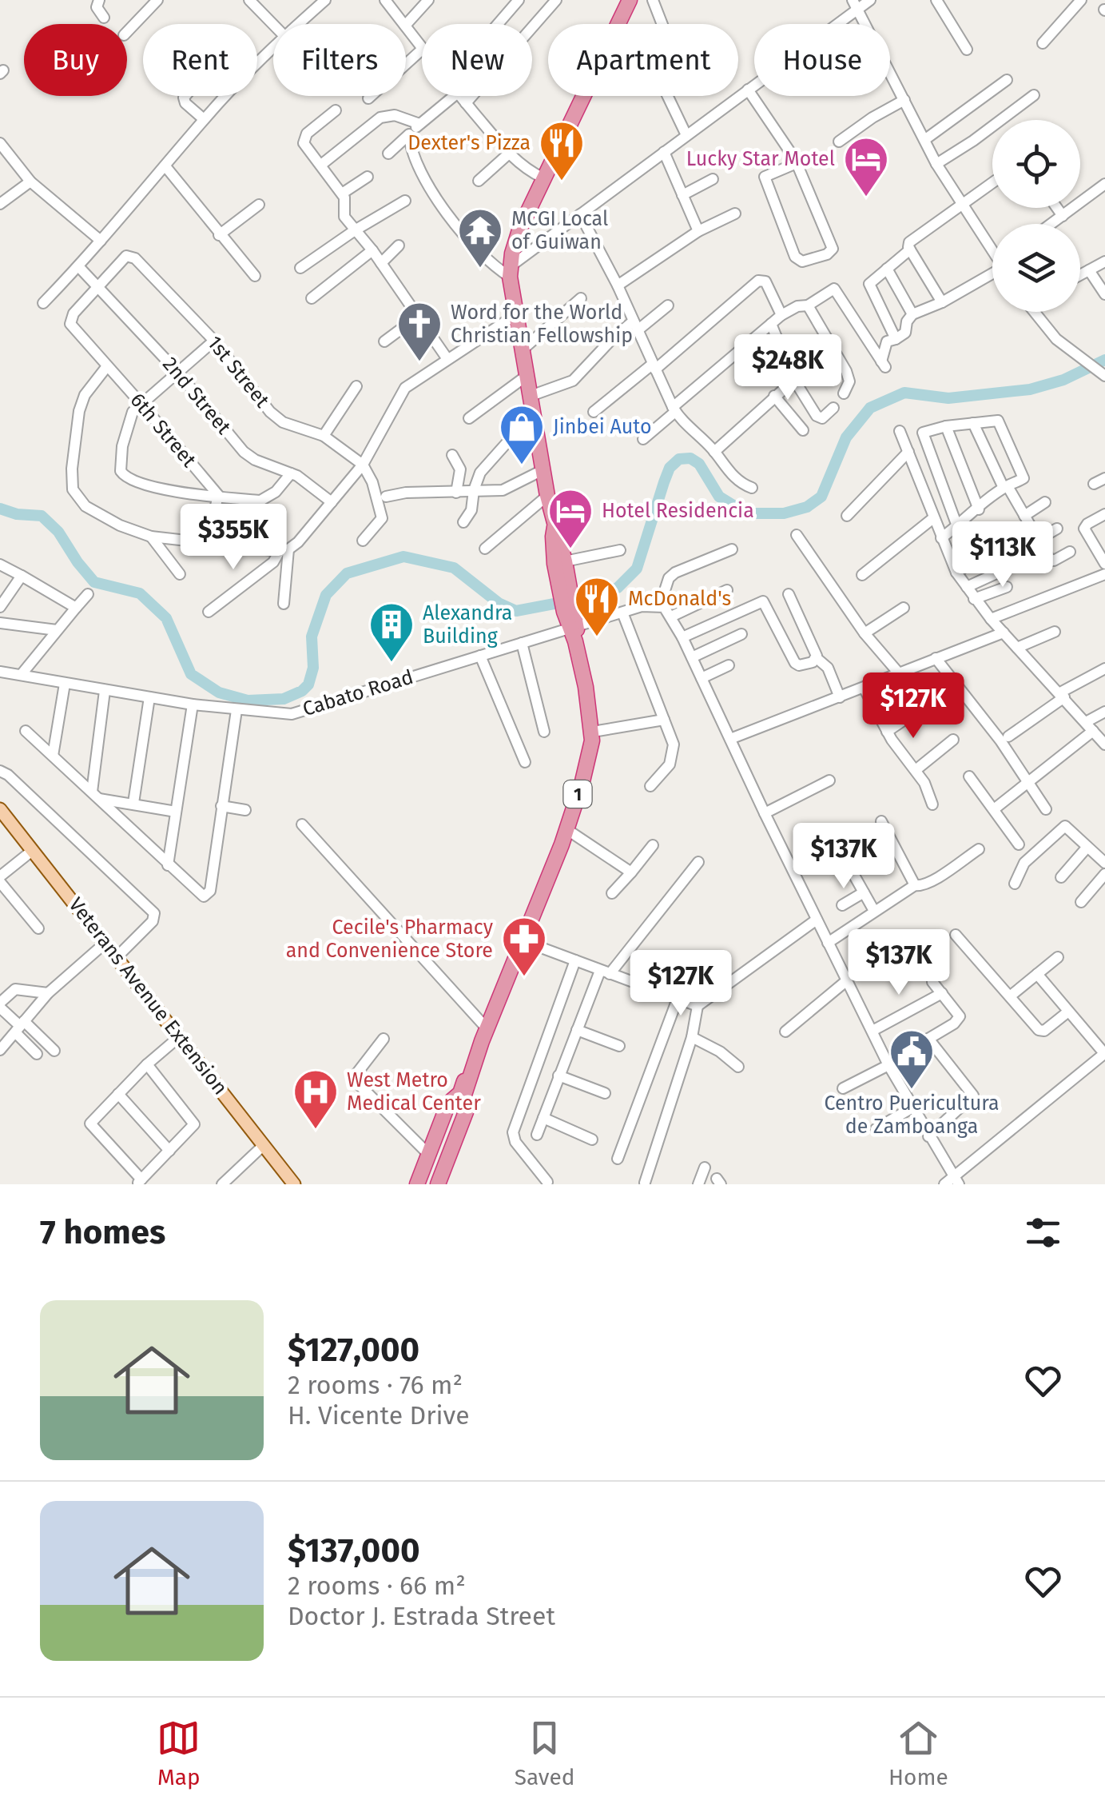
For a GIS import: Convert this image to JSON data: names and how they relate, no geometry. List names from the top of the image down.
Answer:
{
  "streets": {
    "highway": ["1"],
    "main road": ["Veterans Avenue Extension"],
    "street": [
      "1st Street",
      "2nd Street",
      "6th Street",
      "Cabato Road"
    ]
  },
  "crossings": [
    ["1st Street", "2nd Street"],
    ["1st Street", "6th Street"],
    ["2nd Street", "6th Street"],
    ["Cabato Road", "1"]
  ],
  "places": {
    "restaurant": ["Dexter's Pizza", "McDonald's"],
    "hotel": ["Lucky Star Motel", "Hotel Residencia"],
    "temple": ["MCGI Local of Guiwan"],
    "church": ["Word for the World Christian Fellowship"],
    "shop": ["Jinbei Auto"],
    "building": ["Alexandra Building"],
    "pharmacy": ["Cecile's Pharmacy and Convenience Store"],
    "public building": ["Centro Puericultura de Zamboanga"],
    "hospital": ["West Metro Medical Center"]
  },
  "page": {
    "chip": [
      "Buy",
      "Rent",
      "Filters",
      "New",
      "Apartment",
      "House"
    ],
    "price": [
      "$248K",
      "$355K",
      "$113K",
      "$127K",
      "$137K",
      "$137K",
      "$127K"
    ],
    "heading": "7 homes",
    "list": [
      {
        "name": "$127,000",
        "note": "2 rooms · 76 m² · H. Vicente Drive"
      },
      {
        "name": "$137,000",
        "note": "2 rooms · 66 m² · Doctor J. Estrada Street"
      }
    ],
    "tabs": ["Map", "Saved", "Home"]
  }
}
